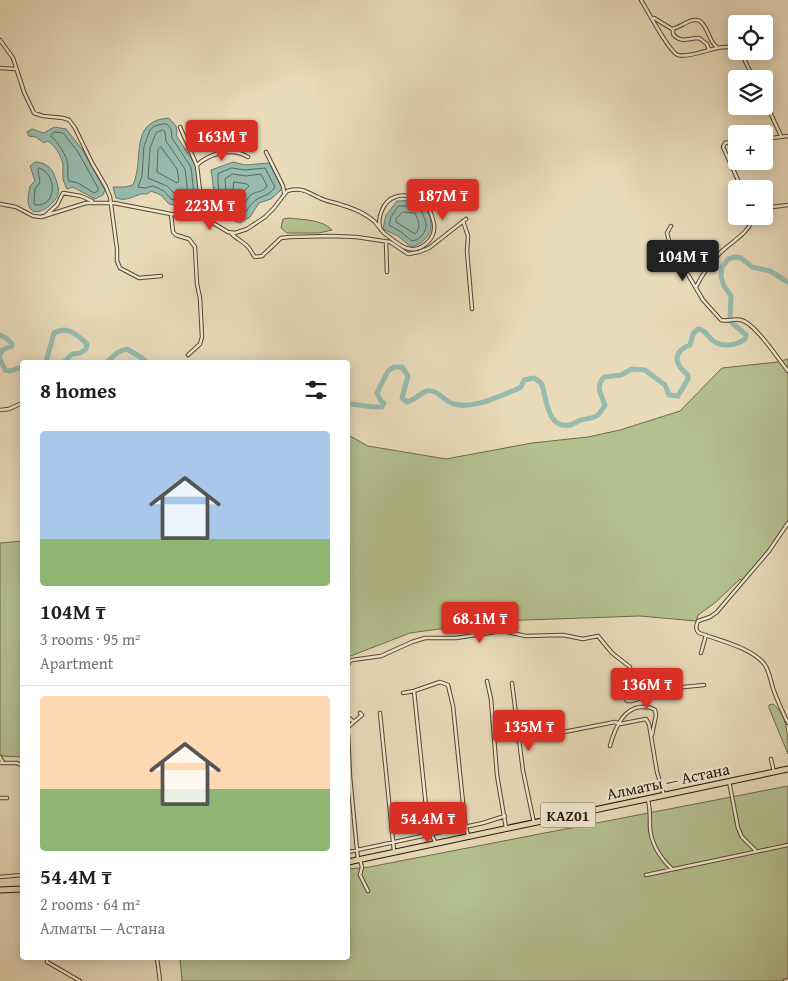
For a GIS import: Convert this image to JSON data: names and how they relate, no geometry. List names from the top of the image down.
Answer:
{
  "streets": {
    "highway": ["Алматы — Астана", "KАZ01"]
  },
  "page": {
    "map_buttons": ["+", "−"],
    "price": [
      "163M ₸",
      "187M ₸",
      "223M ₸",
      "104M ₸",
      "68.1M ₸",
      "136M ₸",
      "135M ₸",
      "54.4M ₸"
    ],
    "heading": "8 homes",
    "list": [
      {
        "name": "104M ₸",
        "note": "3 rooms · 95 m² · Apartment"
      },
      {
        "name": "54.4M ₸",
        "note": "2 rooms · 64 m² · Алматы — Астана"
      }
    ]
  }
}
